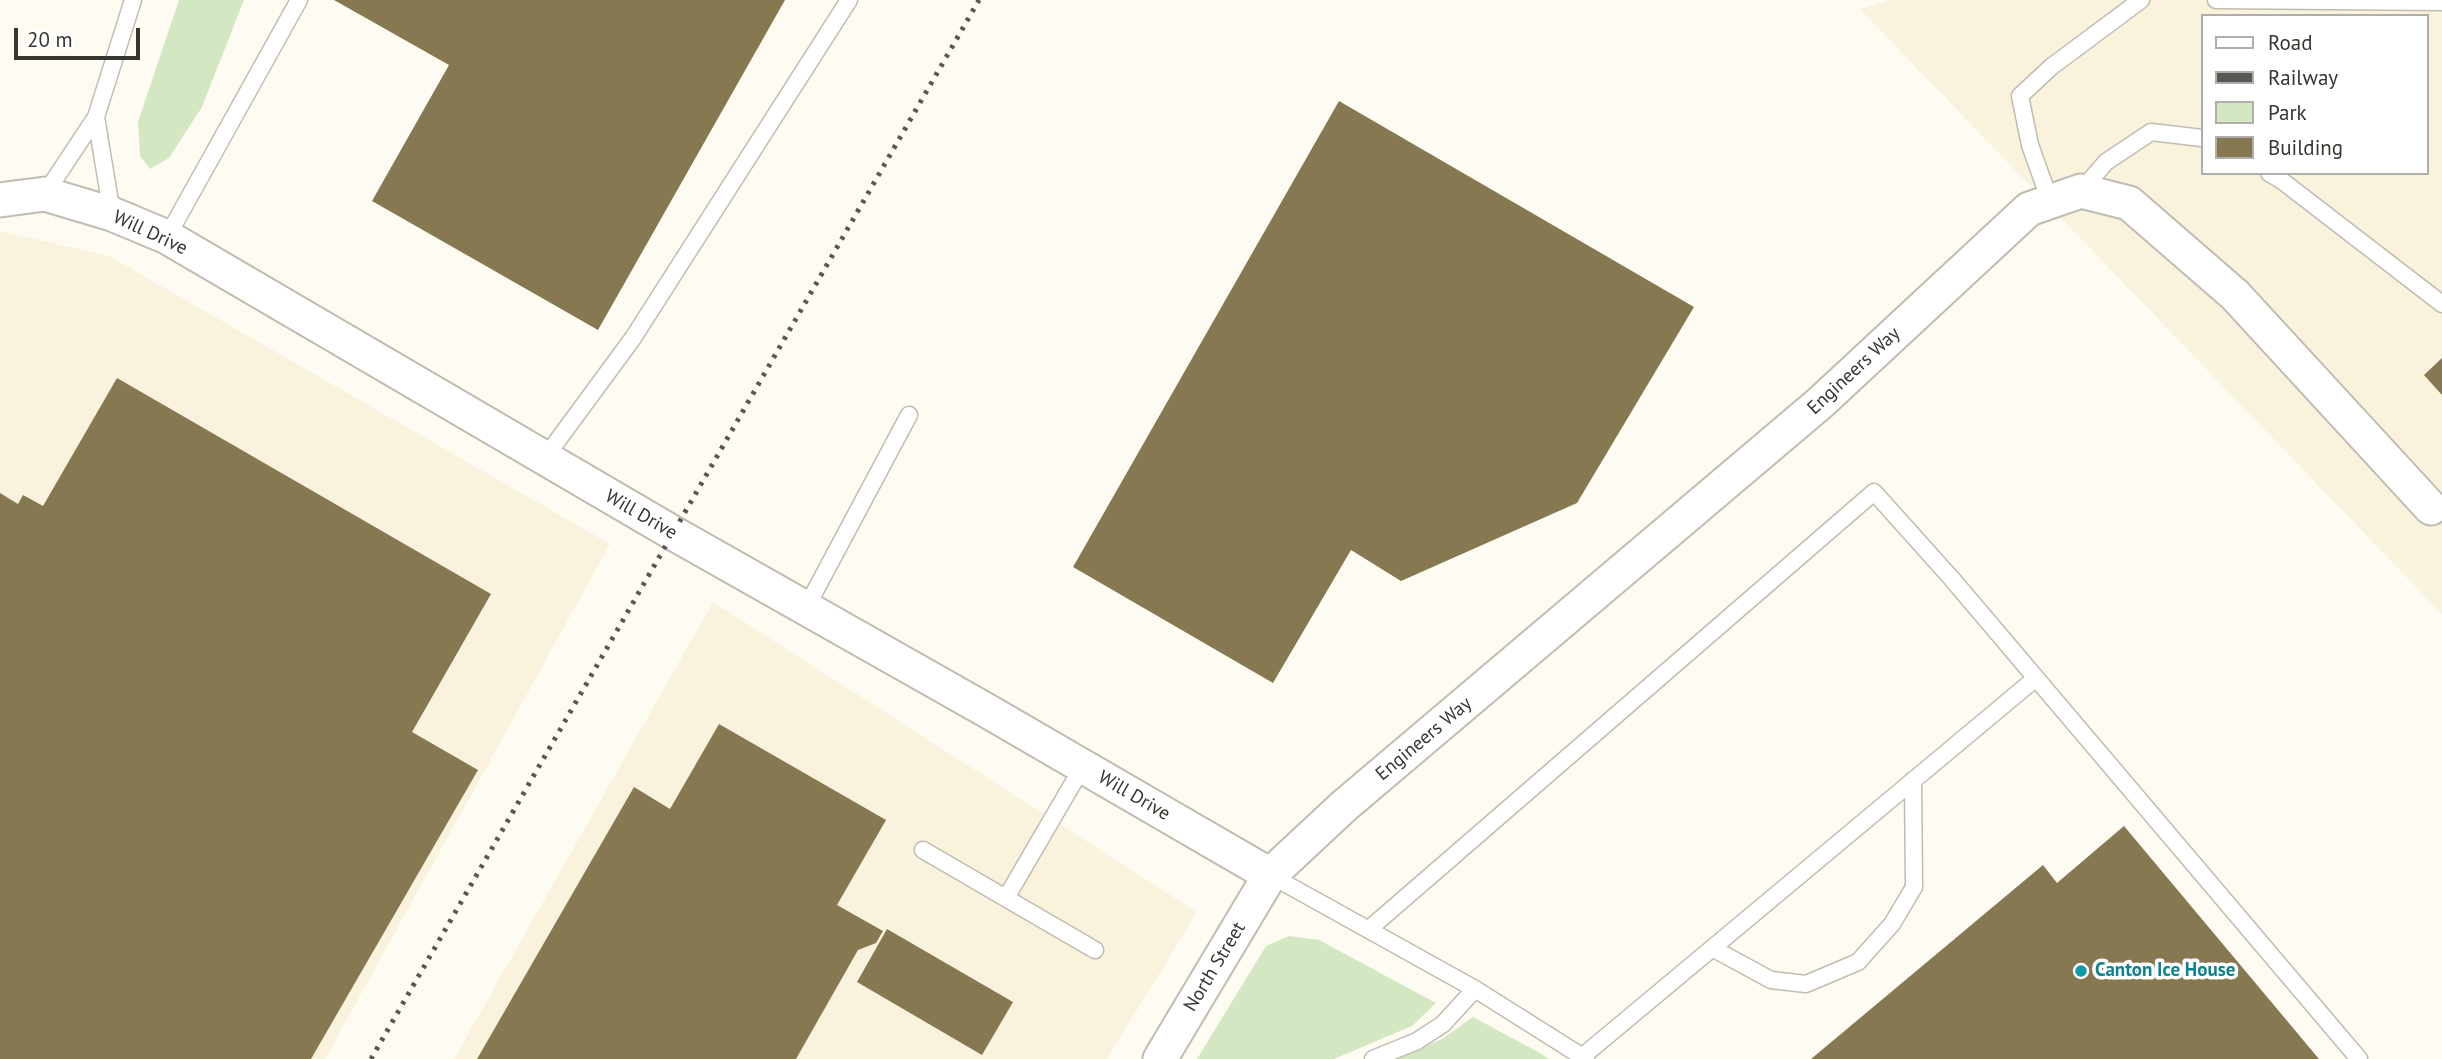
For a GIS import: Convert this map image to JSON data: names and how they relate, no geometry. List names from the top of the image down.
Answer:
{
  "streets": {
    "street": ["Will Drive", "Engineers Way", "North Street"]
  },
  "crossings": [
    ["Will Drive", "Engineers Way"],
    ["Will Drive", "North Street"],
    ["Engineers Way", "North Street"]
  ],
  "places": ["Canton Ice House"],
  "legend": [
    "Road",
    "Railway",
    "Park",
    "Building"
  ],
  "scale_bar": "20 m"
}
